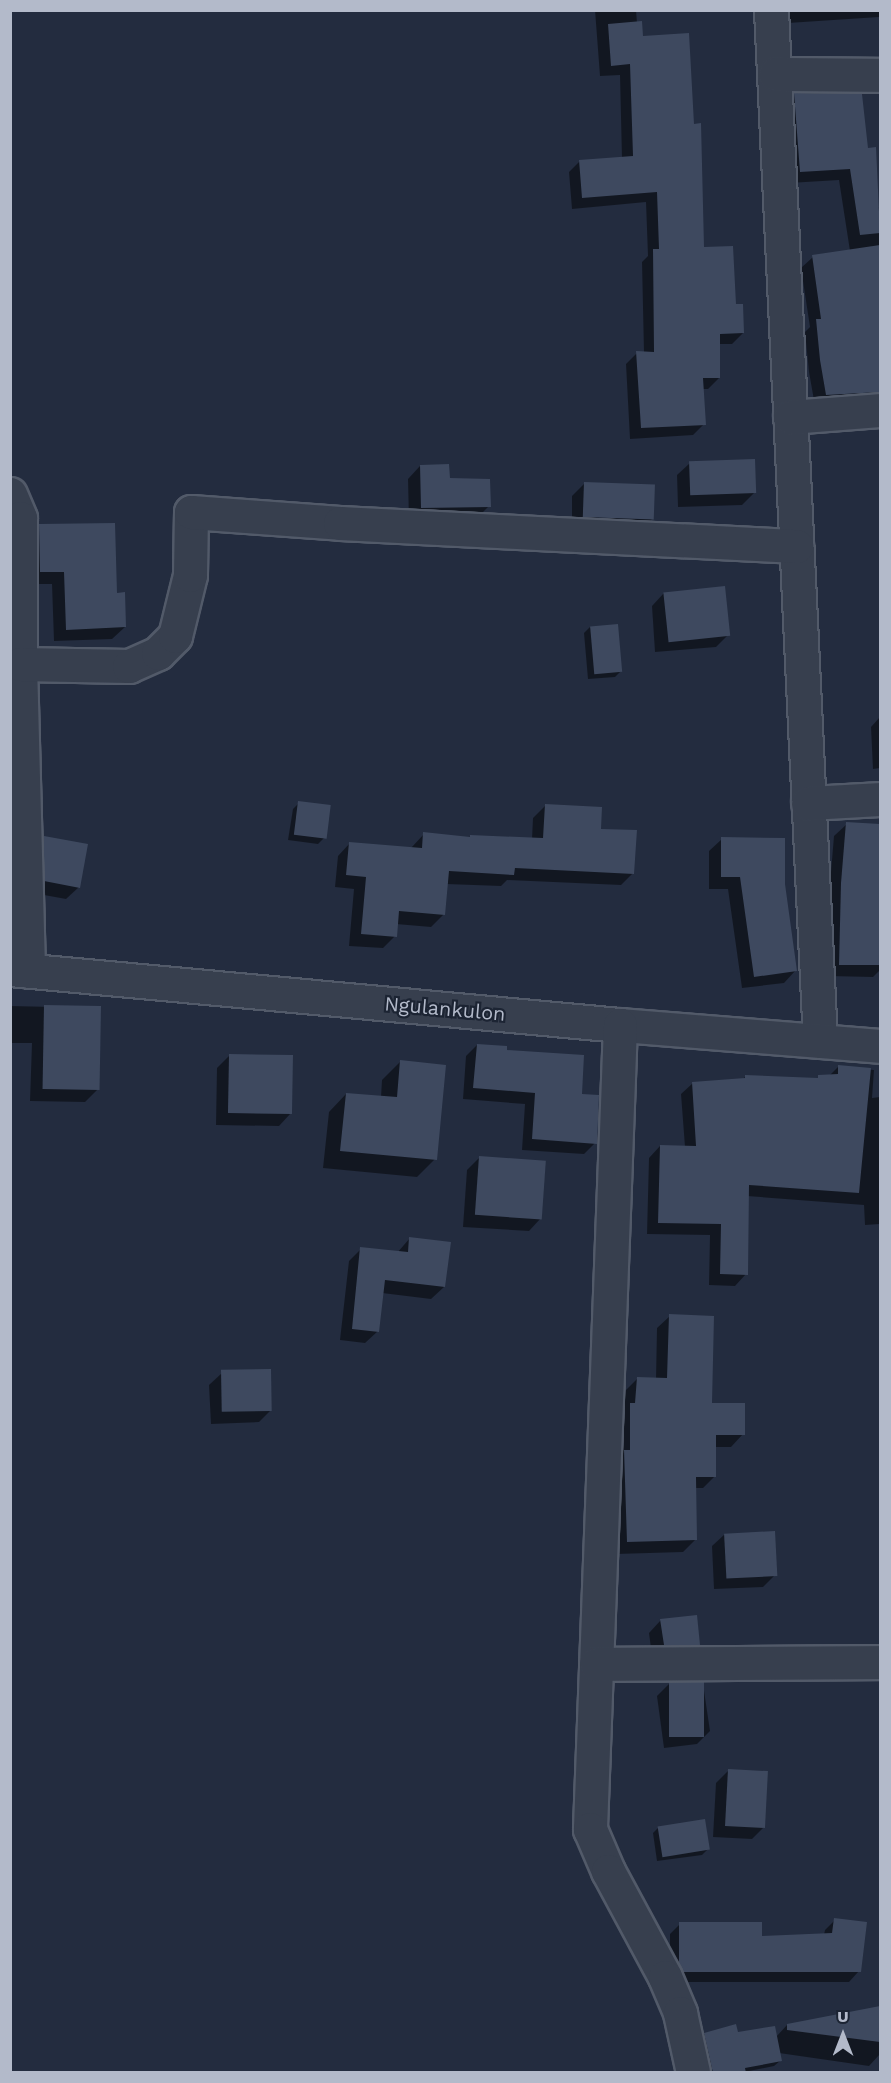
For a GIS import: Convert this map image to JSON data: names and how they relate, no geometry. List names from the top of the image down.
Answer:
{
  "streets": {
    "street": ["Ngulankulon"]
  },
  "north": "top"
}
